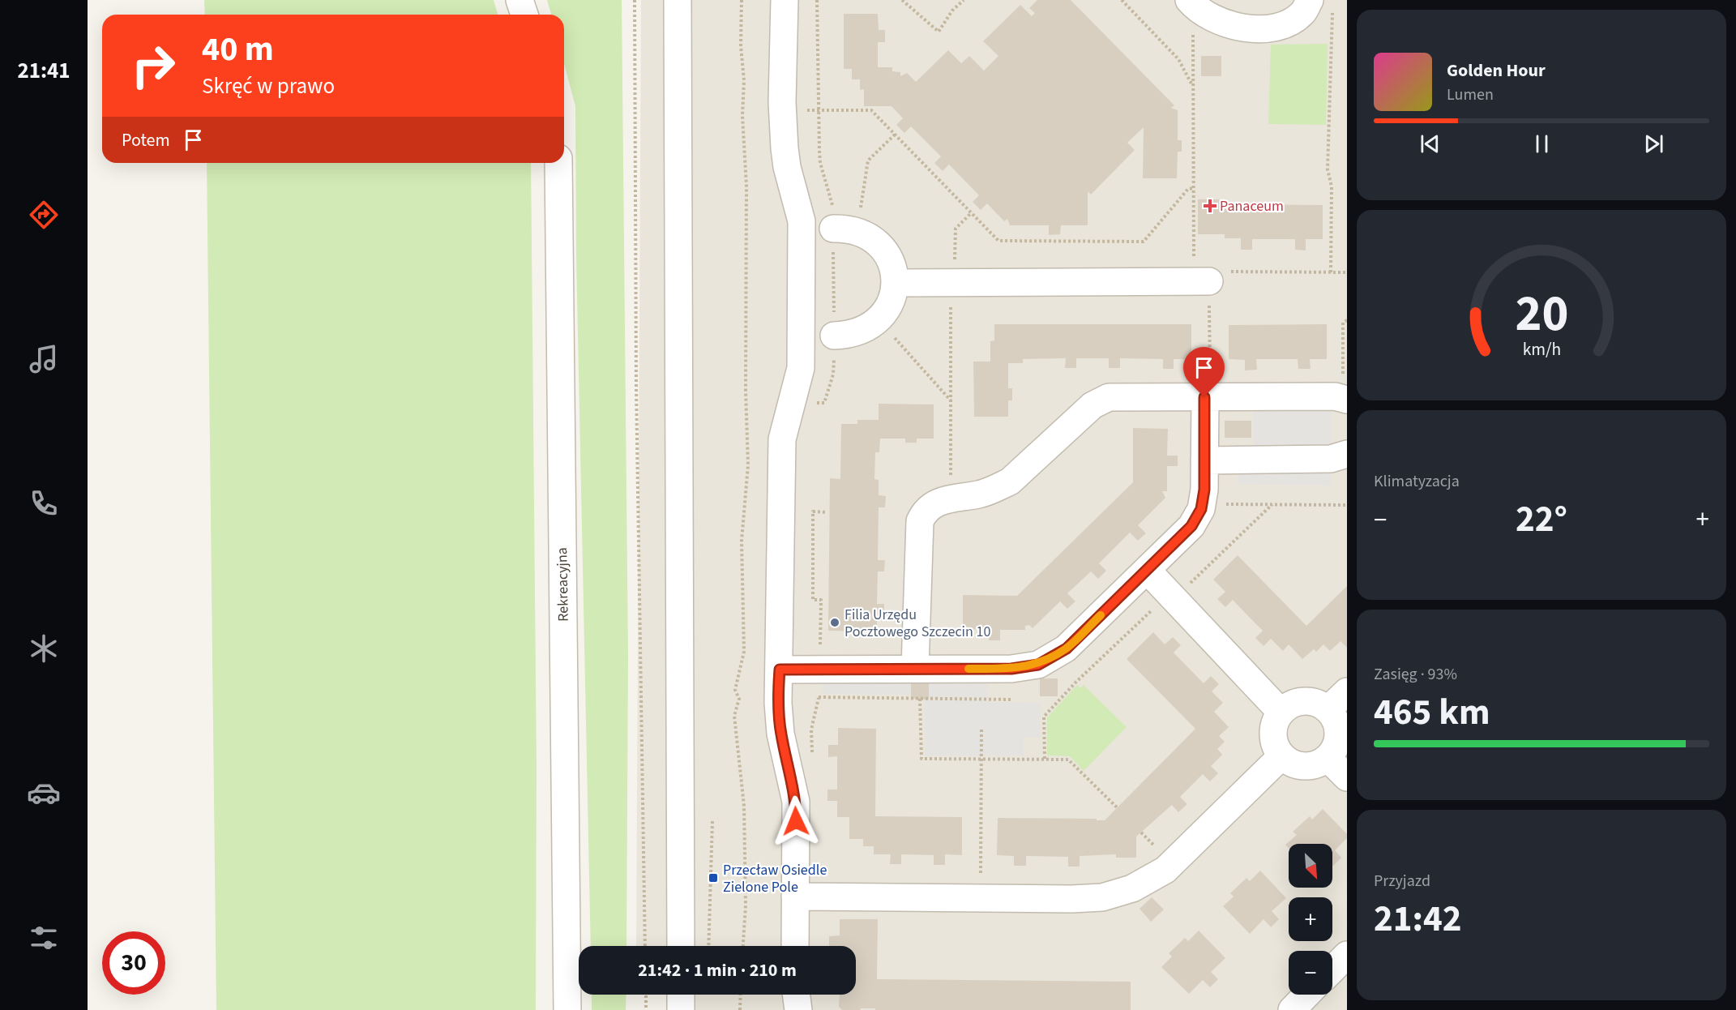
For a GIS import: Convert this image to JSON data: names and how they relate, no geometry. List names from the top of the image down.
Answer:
{
  "streets": {
    "street": ["Rekreacyjna"]
  },
  "places": {
    "health": ["Panaceum"],
    "other": ["Filia Urzędu Pocztowego Szczecin 10"],
    "transit": ["Przecław Osiedle Zielone Pole"]
  },
  "north": "bottom right",
  "page": {
    "tabs": "21:41",
    "turn": ["40 m", "Skręć w prawo"],
    "song": ["Golden Hour", "Lumen"],
    "then": "Potem",
    "tile": [
      "Klimatyzacja",
      ["Zasięg · 93%", "465 km"],
      ["Przyjazd", "21:42"]
    ],
    "heat": ["−", "22°", "+"],
    "map_buttons": ["+", "−"],
    "limit": "30",
    "trip": "21:42 · 1 min · 210 m",
    "gauge": ["20", "km/h"]
  }
}
